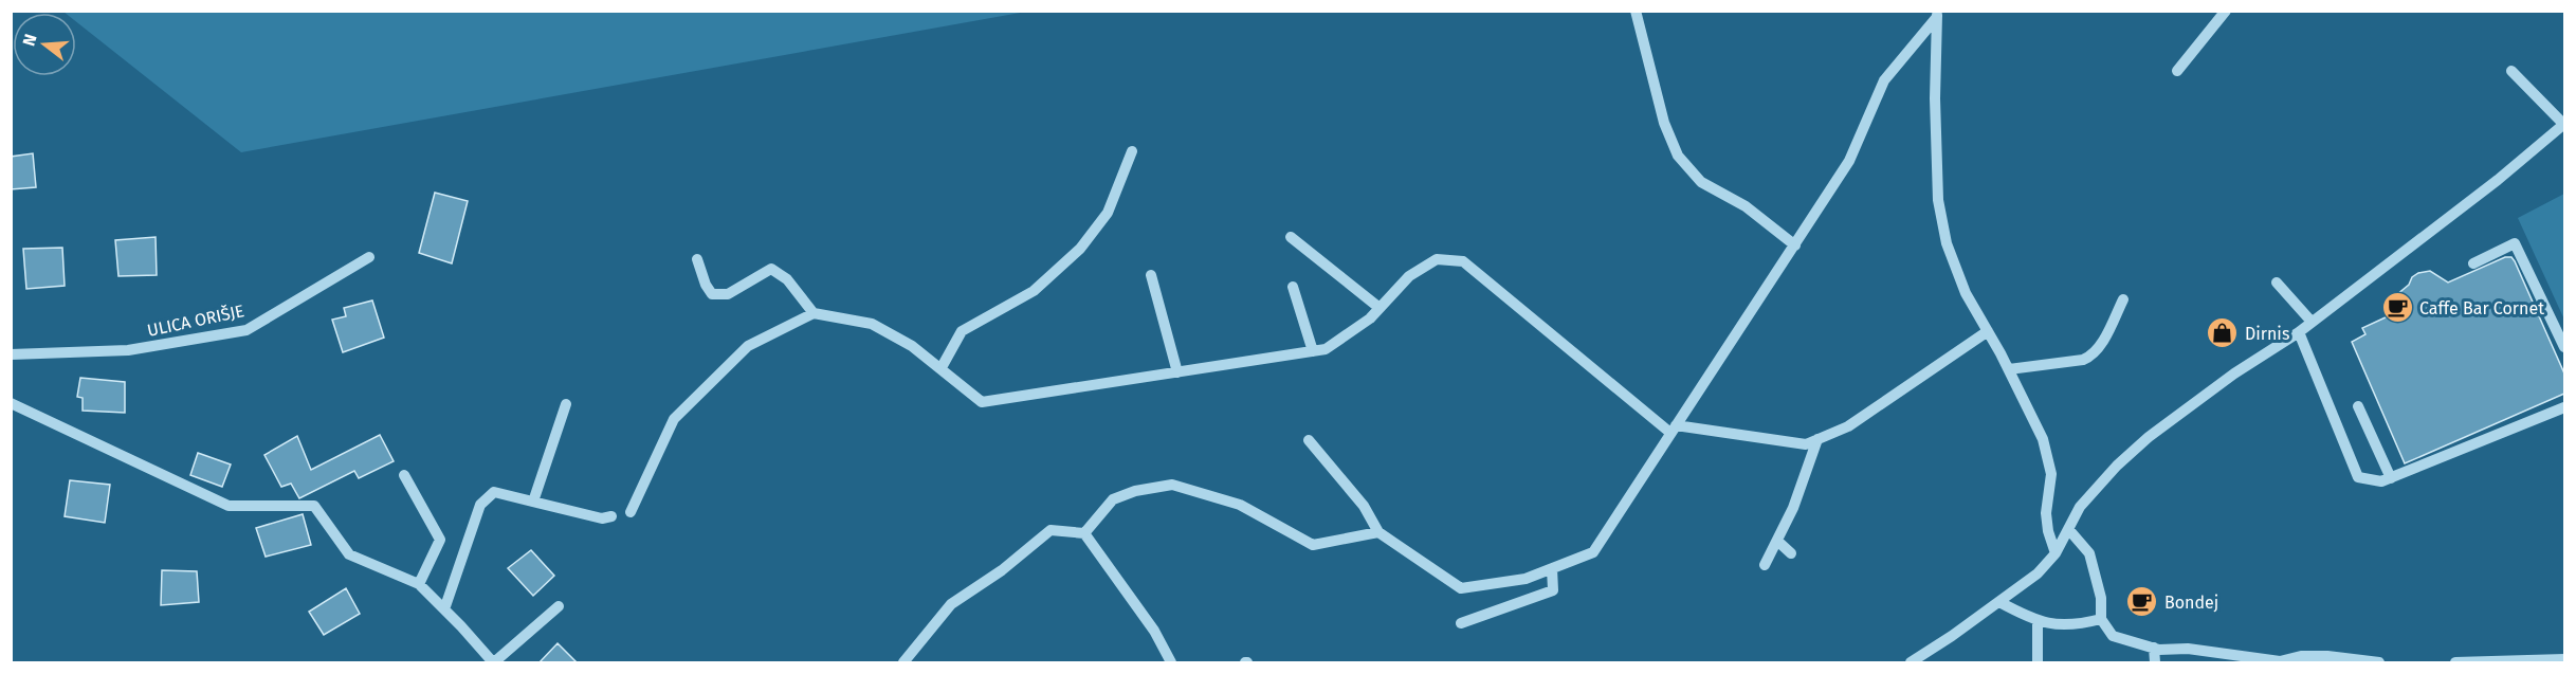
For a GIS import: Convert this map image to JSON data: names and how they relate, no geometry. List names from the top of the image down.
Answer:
{
  "streets": {
    "street": ["ULICA ORIŠJE"]
  },
  "places": {
    "cafe": ["Caffe Bar Cornet", "Bondej"],
    "shop": ["Dirnis"]
  },
  "north": "left"
}
